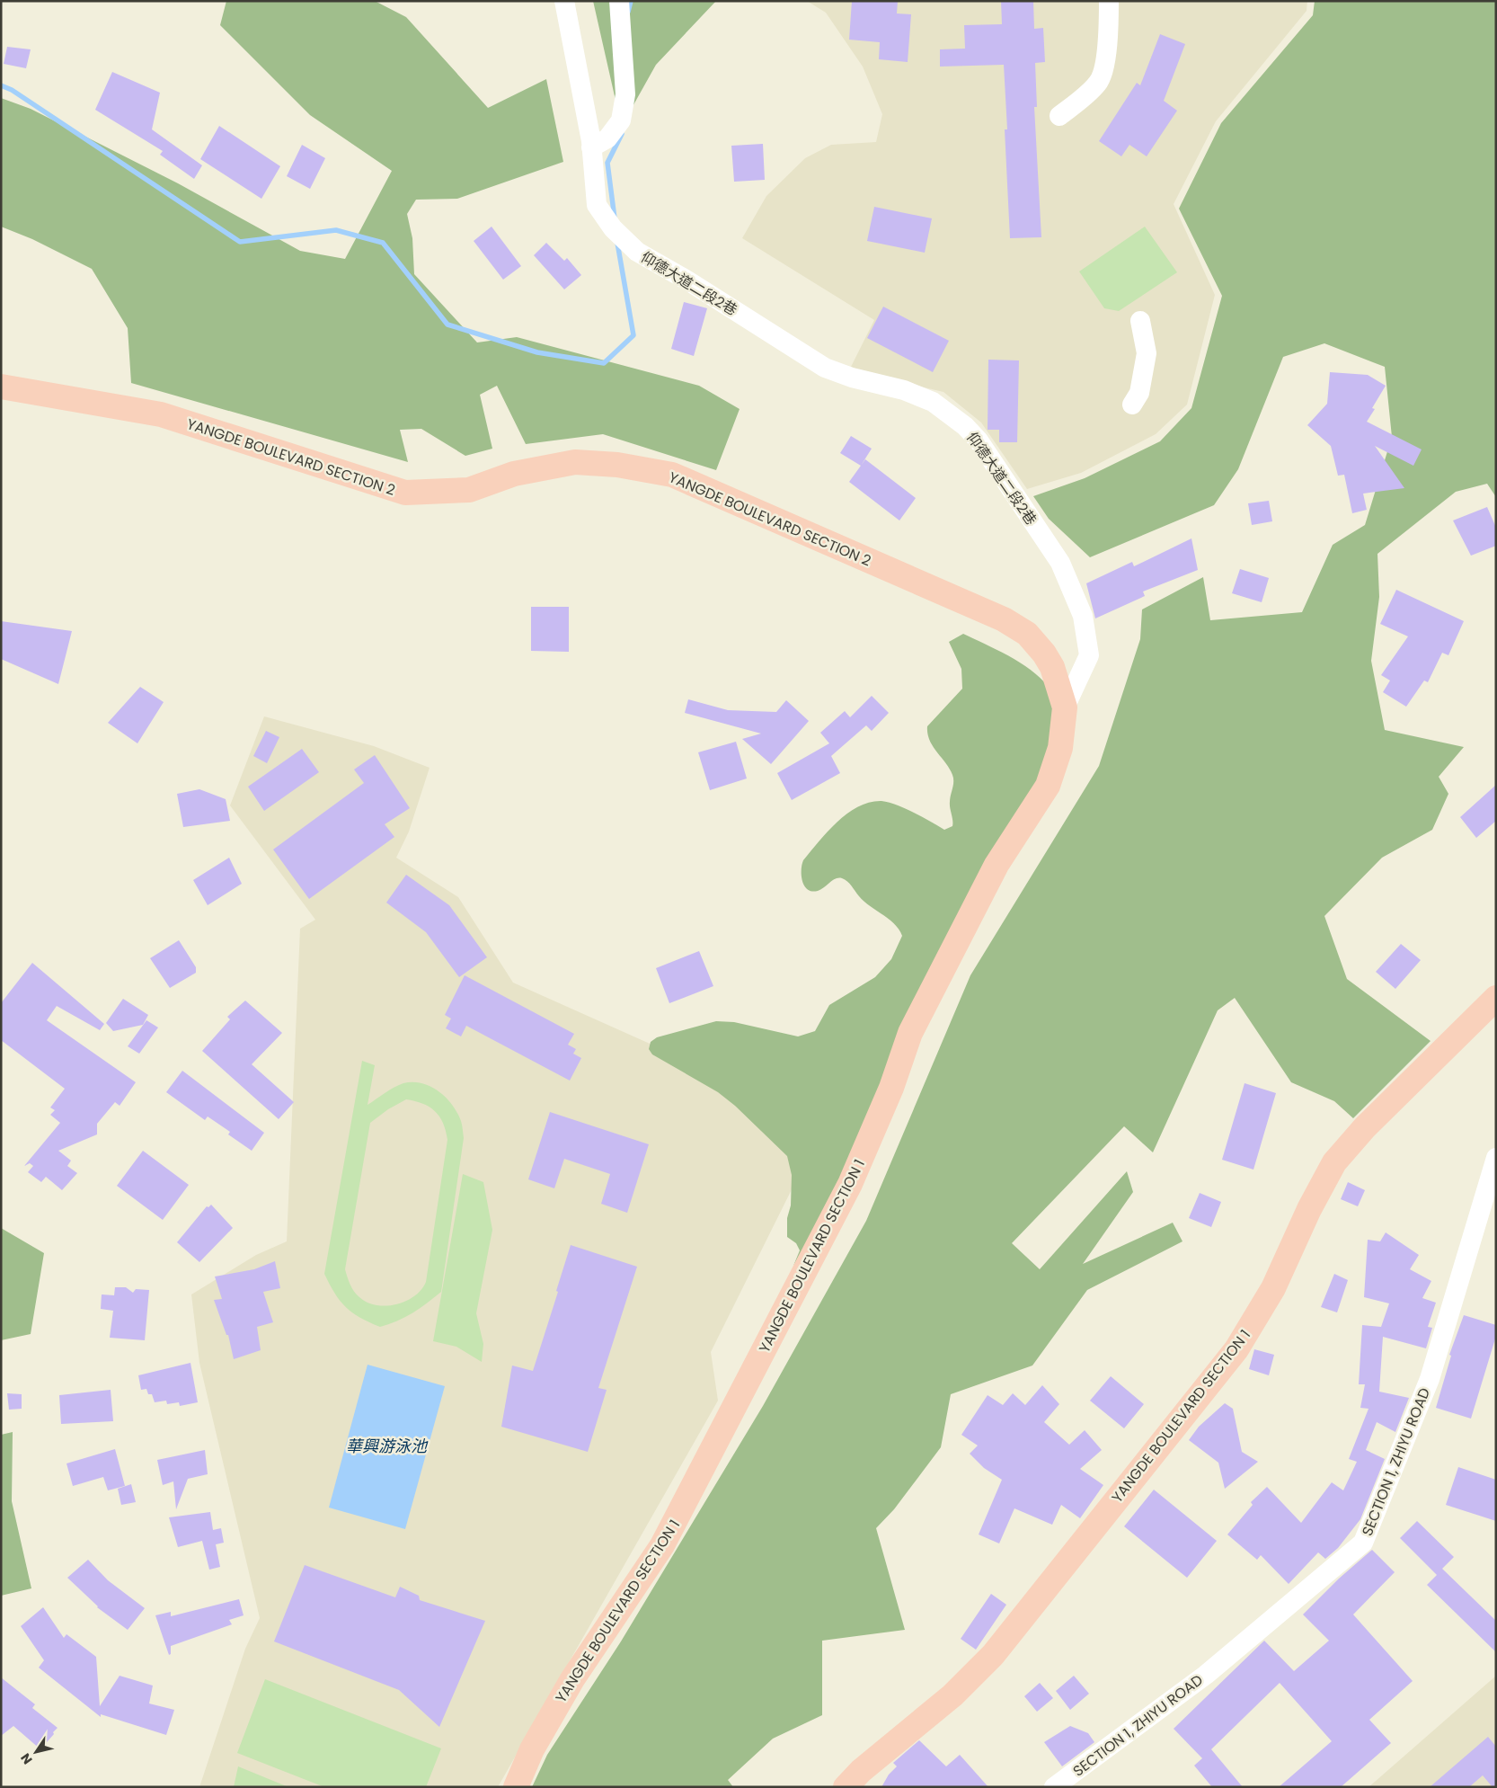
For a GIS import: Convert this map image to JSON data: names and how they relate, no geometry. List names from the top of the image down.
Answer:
{
  "streets": {
    "main road": ["YANGDE BOULEVARD SECTION 2", "YANGDE BOULEVARD SECTION 1"],
    "street": ["仰德大道二段2巷", "SECTION 1, ZHIYU ROAD"]
  },
  "crossings": [
    ["仰德大道二段2巷", "YANGDE BOULEVARD SECTION 2"],
    ["仰德大道二段2巷", "YANGDE BOULEVARD SECTION 1"],
    ["YANGDE BOULEVARD SECTION 2", "YANGDE BOULEVARD SECTION 1"]
  ],
  "water": ["華興游泳池"],
  "north": "bottom left"
}
